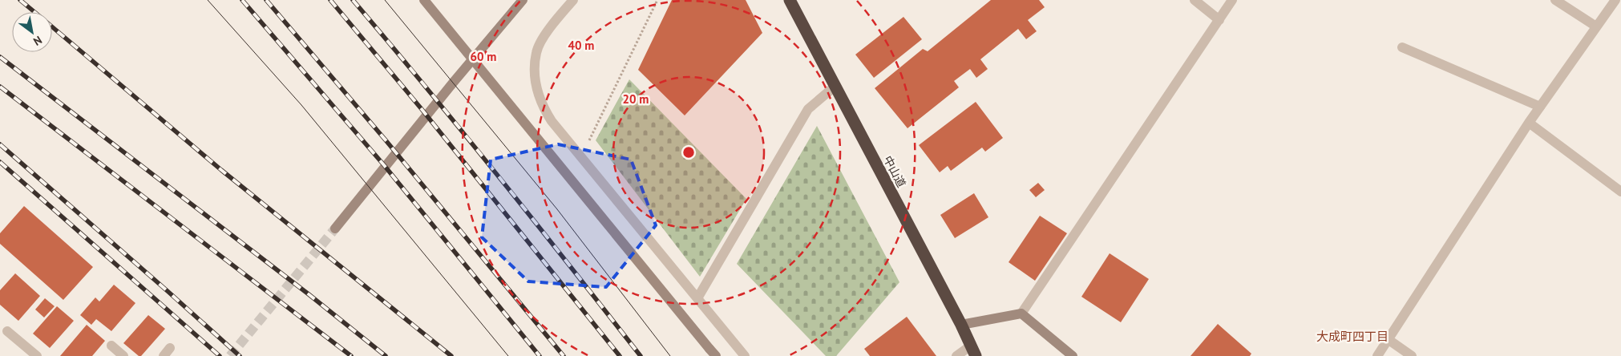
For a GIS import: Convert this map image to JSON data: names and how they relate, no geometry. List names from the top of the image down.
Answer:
{
  "streets": {
    "highway": ["中山道"]
  },
  "districts": ["大成町四丁目"],
  "north": "bottom right",
  "rings": ["40 m", "60 m", "20 m"]
}
